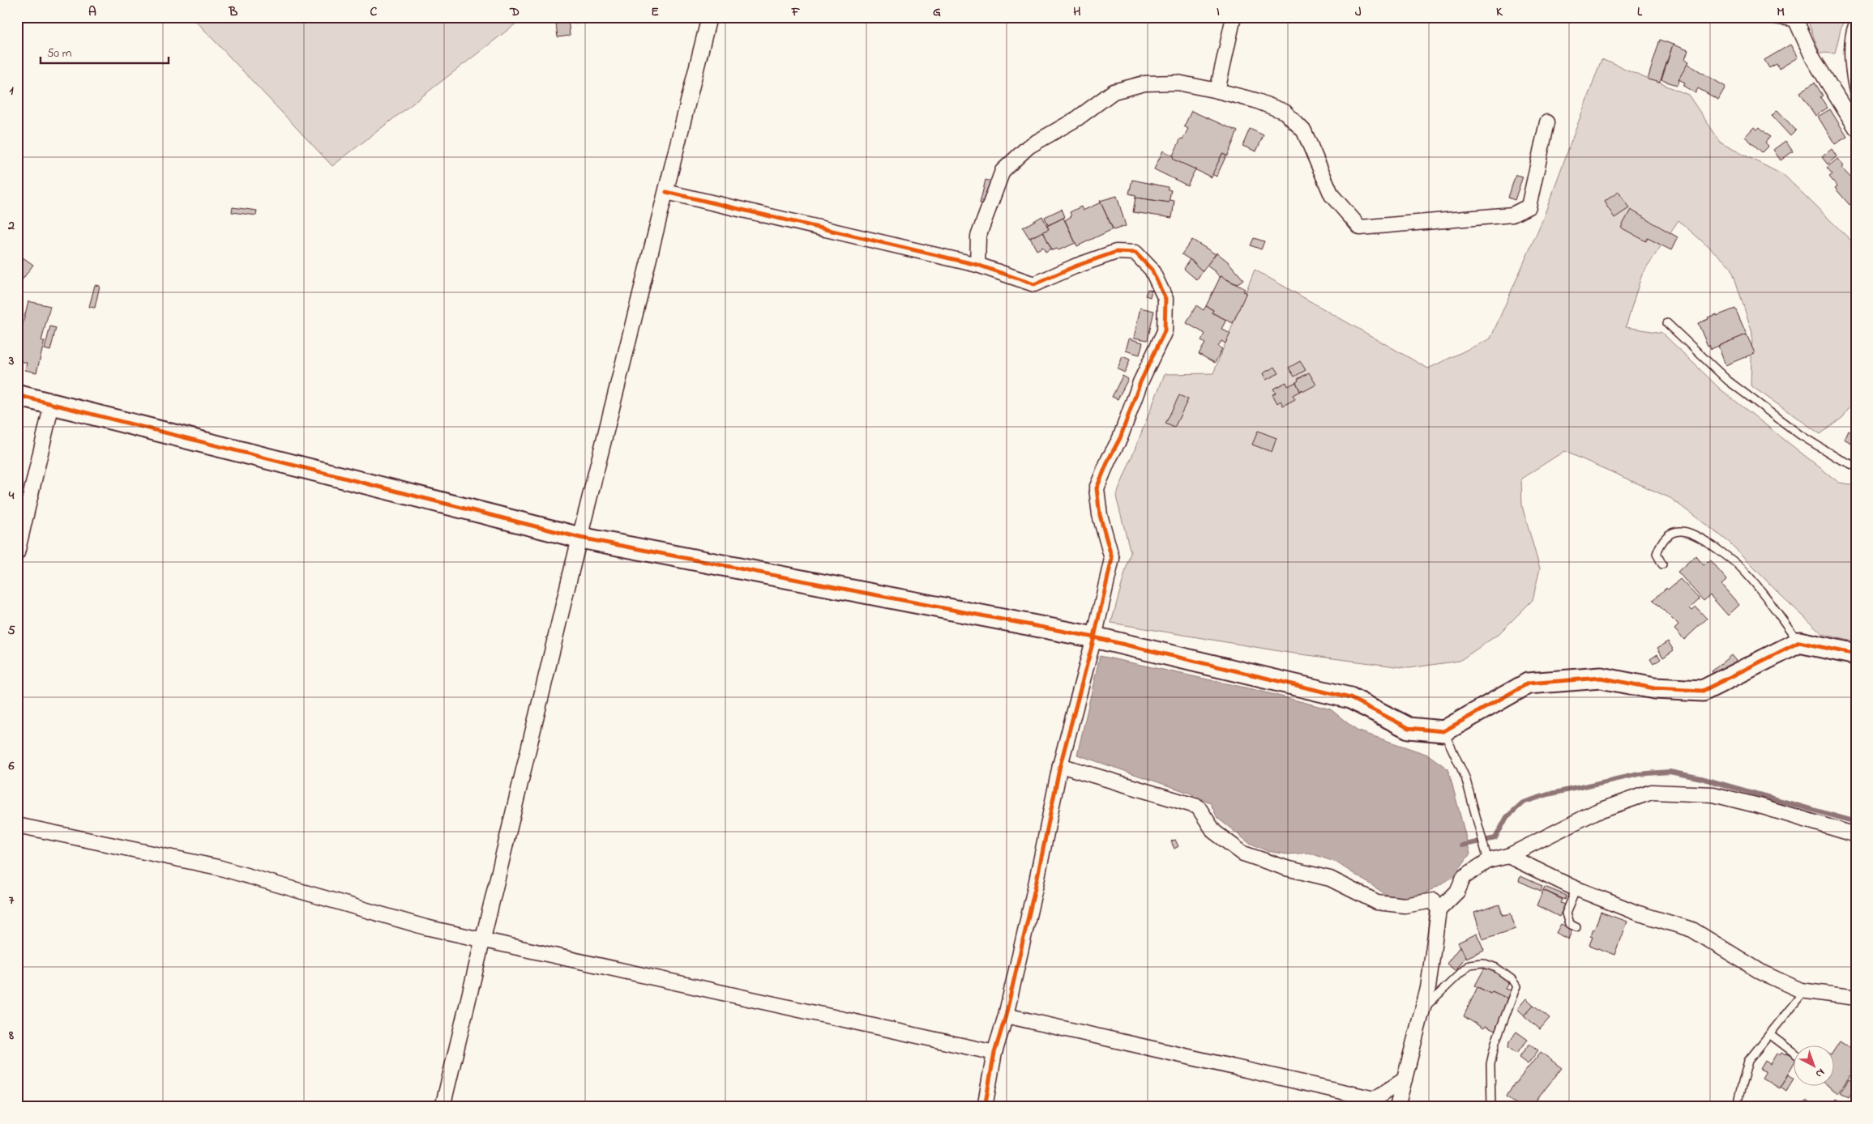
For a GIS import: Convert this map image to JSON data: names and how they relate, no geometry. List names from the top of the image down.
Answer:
{
  "scale_bar": "50 m",
  "north": "bottom right",
  "grid": {
    "columns": [
      "A",
      "B",
      "C",
      "D",
      "E",
      "F",
      "G",
      "H",
      "I",
      "J",
      "K",
      "L",
      "M"
    ],
    "rows": [
      "1",
      "2",
      "3",
      "4",
      "5",
      "6",
      "7",
      "8"
    ]
  }
}
